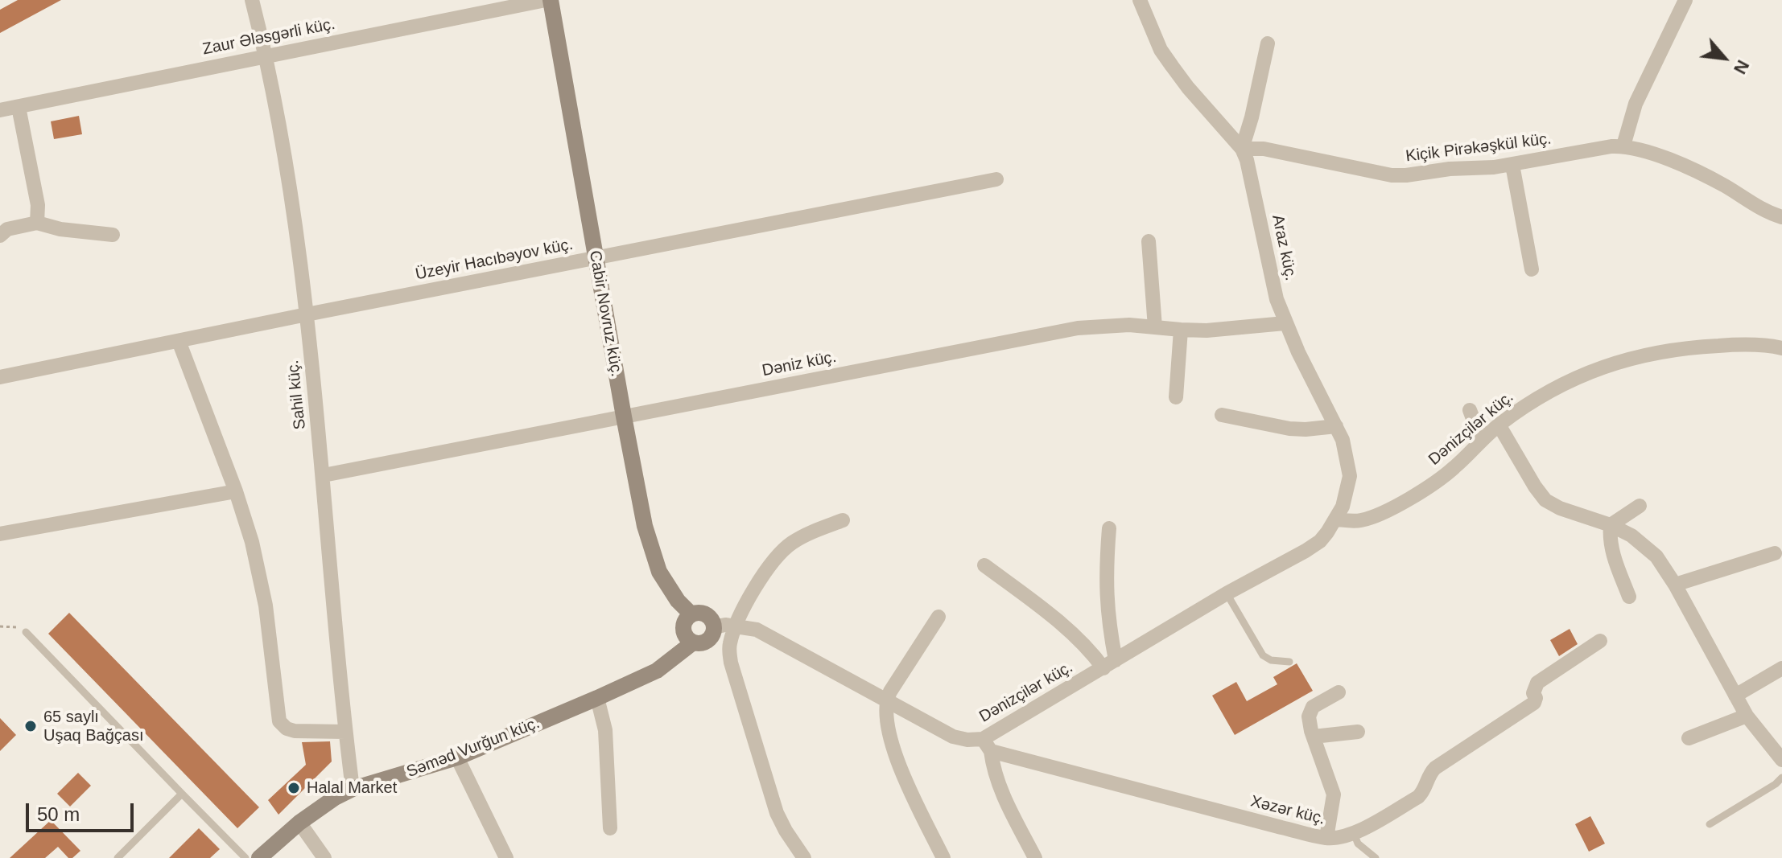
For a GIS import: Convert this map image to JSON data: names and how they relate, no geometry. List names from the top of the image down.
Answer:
{
  "streets": {
    "main road": ["Cabir Novruz küç.", "Səməd Vurğun küç."],
    "street": [
      "Zaur Ələsgərli küç.",
      "Kiçik Pirəkəşkül küç.",
      "Araz küç.",
      "Üzeyir Hacıbəyov küç.",
      "Dәniz küç.",
      "Sahil küç.",
      "Dənizçilər küç.",
      "Dәnizçilәr küç.",
      "Xəzər küç."
    ]
  },
  "crossings": [
    ["Zaur Ələsgərli küç.", "Cabir Novruz küç."],
    ["Zaur Ələsgərli küç.", "Sahil küç."],
    ["Kiçik Pirəkəşkül küç.", "Araz küç."],
    ["Araz küç.", "Dәniz küç."],
    ["Araz küç.", "Dənizçilər küç."],
    ["Araz küç.", "Dәnizçilәr küç."],
    ["Üzeyir Hacıbəyov küç.", "Cabir Novruz küç."],
    ["Üzeyir Hacıbəyov küç.", "Sahil küç."],
    ["Cabir Novruz küç.", "Dәniz küç."],
    ["Cabir Novruz küç.", "Dәnizçilәr küç."],
    ["Cabir Novruz küç.", "Səməd Vurğun küç."],
    ["Dәniz küç.", "Sahil küç."],
    ["Sahil küç.", "Səməd Vurğun küç."],
    ["Dənizçilər küç.", "Dәnizçilәr küç."],
    ["Dәnizçilәr küç.", "Səməd Vurğun küç."],
    ["Dәnizçilәr küç.", "Xəzər küç."]
  ],
  "places": ["65 saylı Uşaq Bağçası", "Halal Market"],
  "scale_bar": "50 m",
  "north": "bottom right"
}
